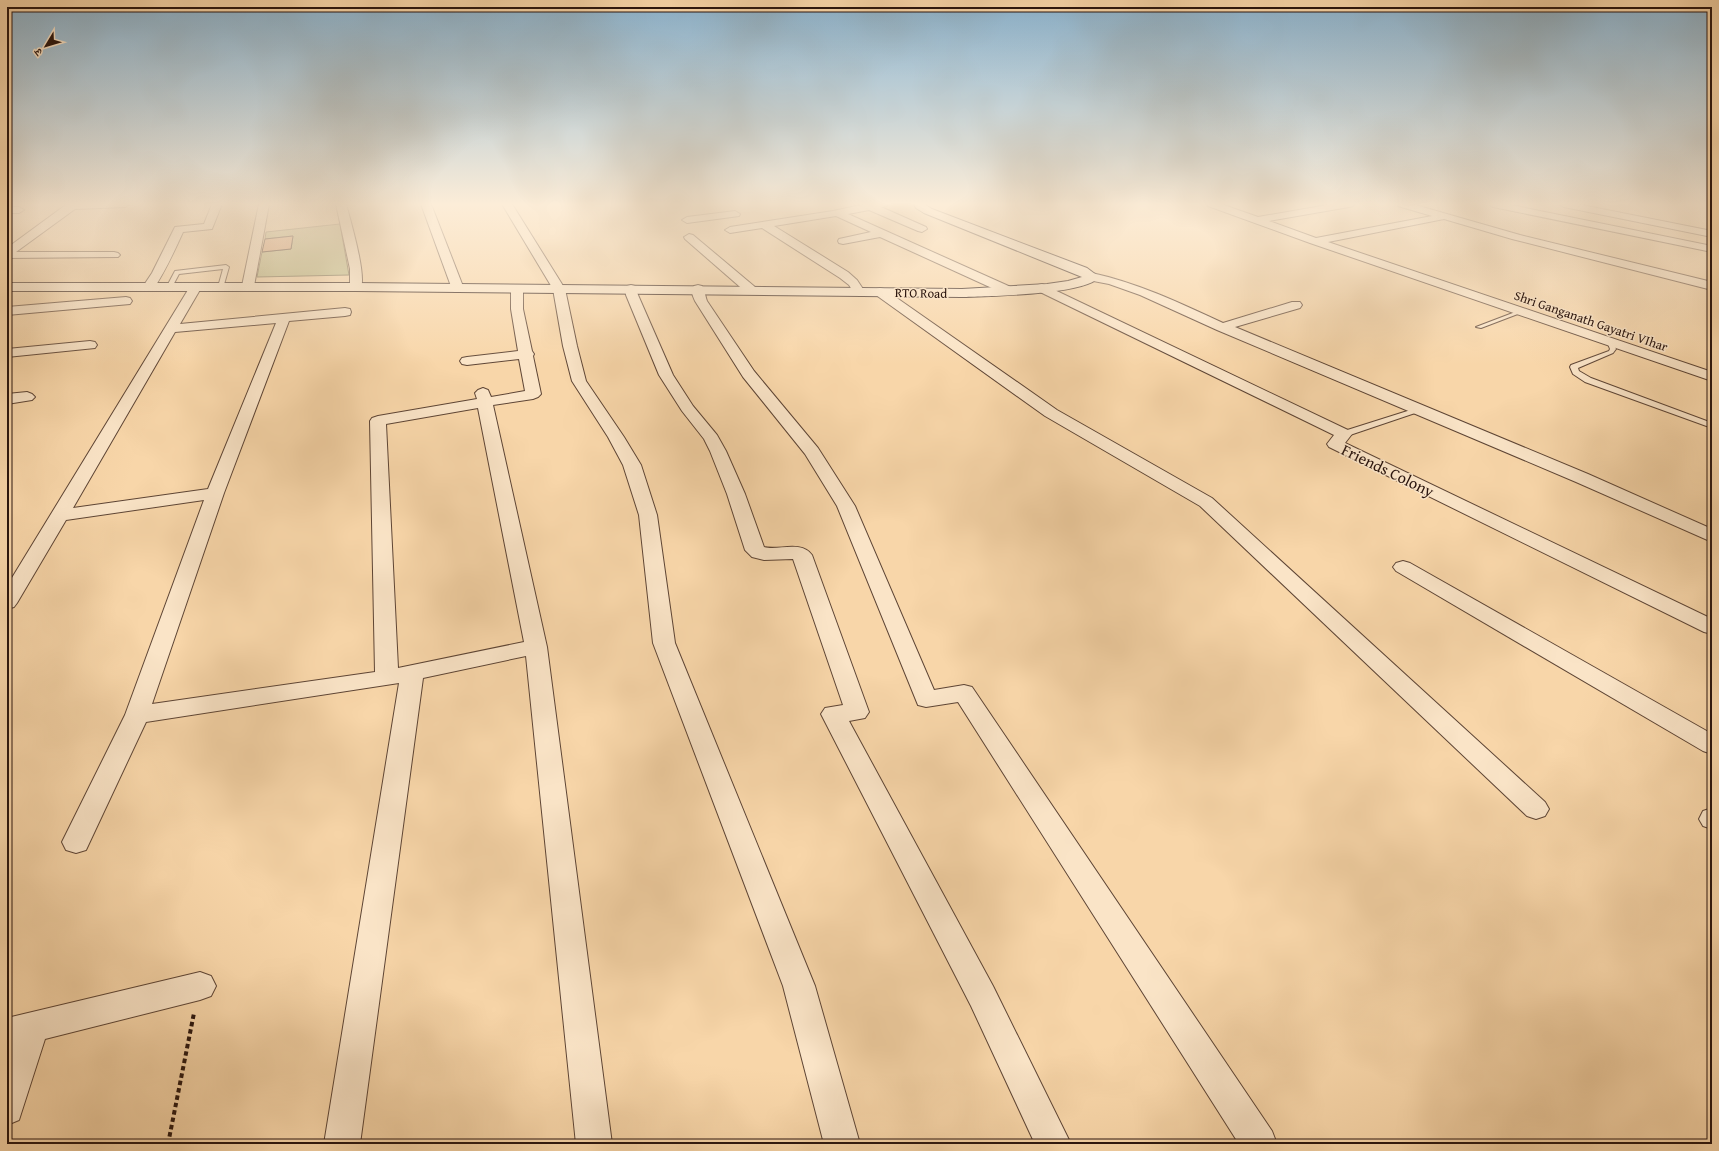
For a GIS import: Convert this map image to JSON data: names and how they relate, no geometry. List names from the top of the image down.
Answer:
{
  "streets": {
    "street": ["RTO Road", "Shri Ganganath Gayatri VIhar", "Friends Colony"]
  },
  "crossings": [
    ["RTO Road", "Friends Colony"]
  ],
  "north": "bottom left"
}
